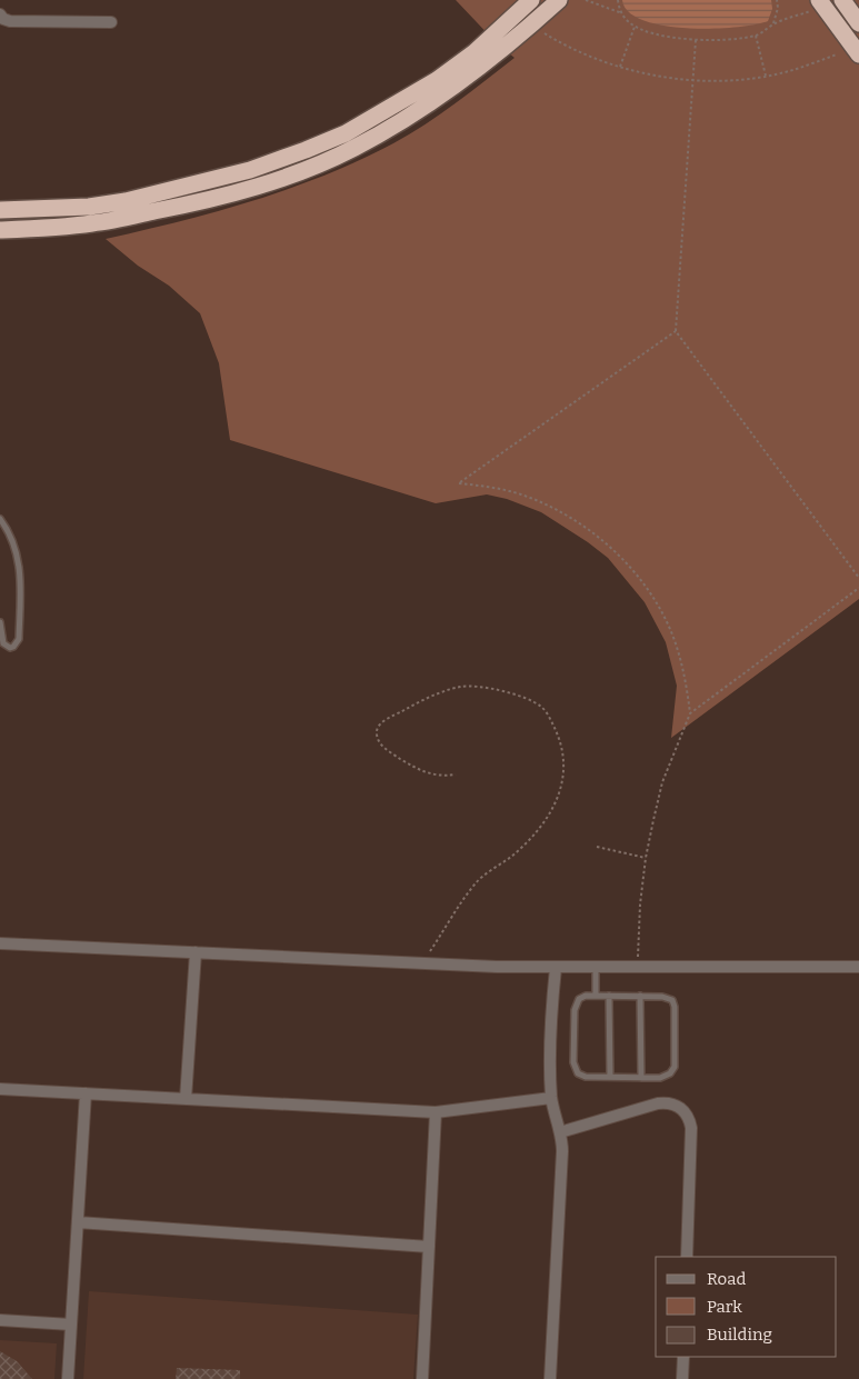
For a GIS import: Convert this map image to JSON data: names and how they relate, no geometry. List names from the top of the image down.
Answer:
{
  "legend": ["Road", "Park", "Building"]
}
